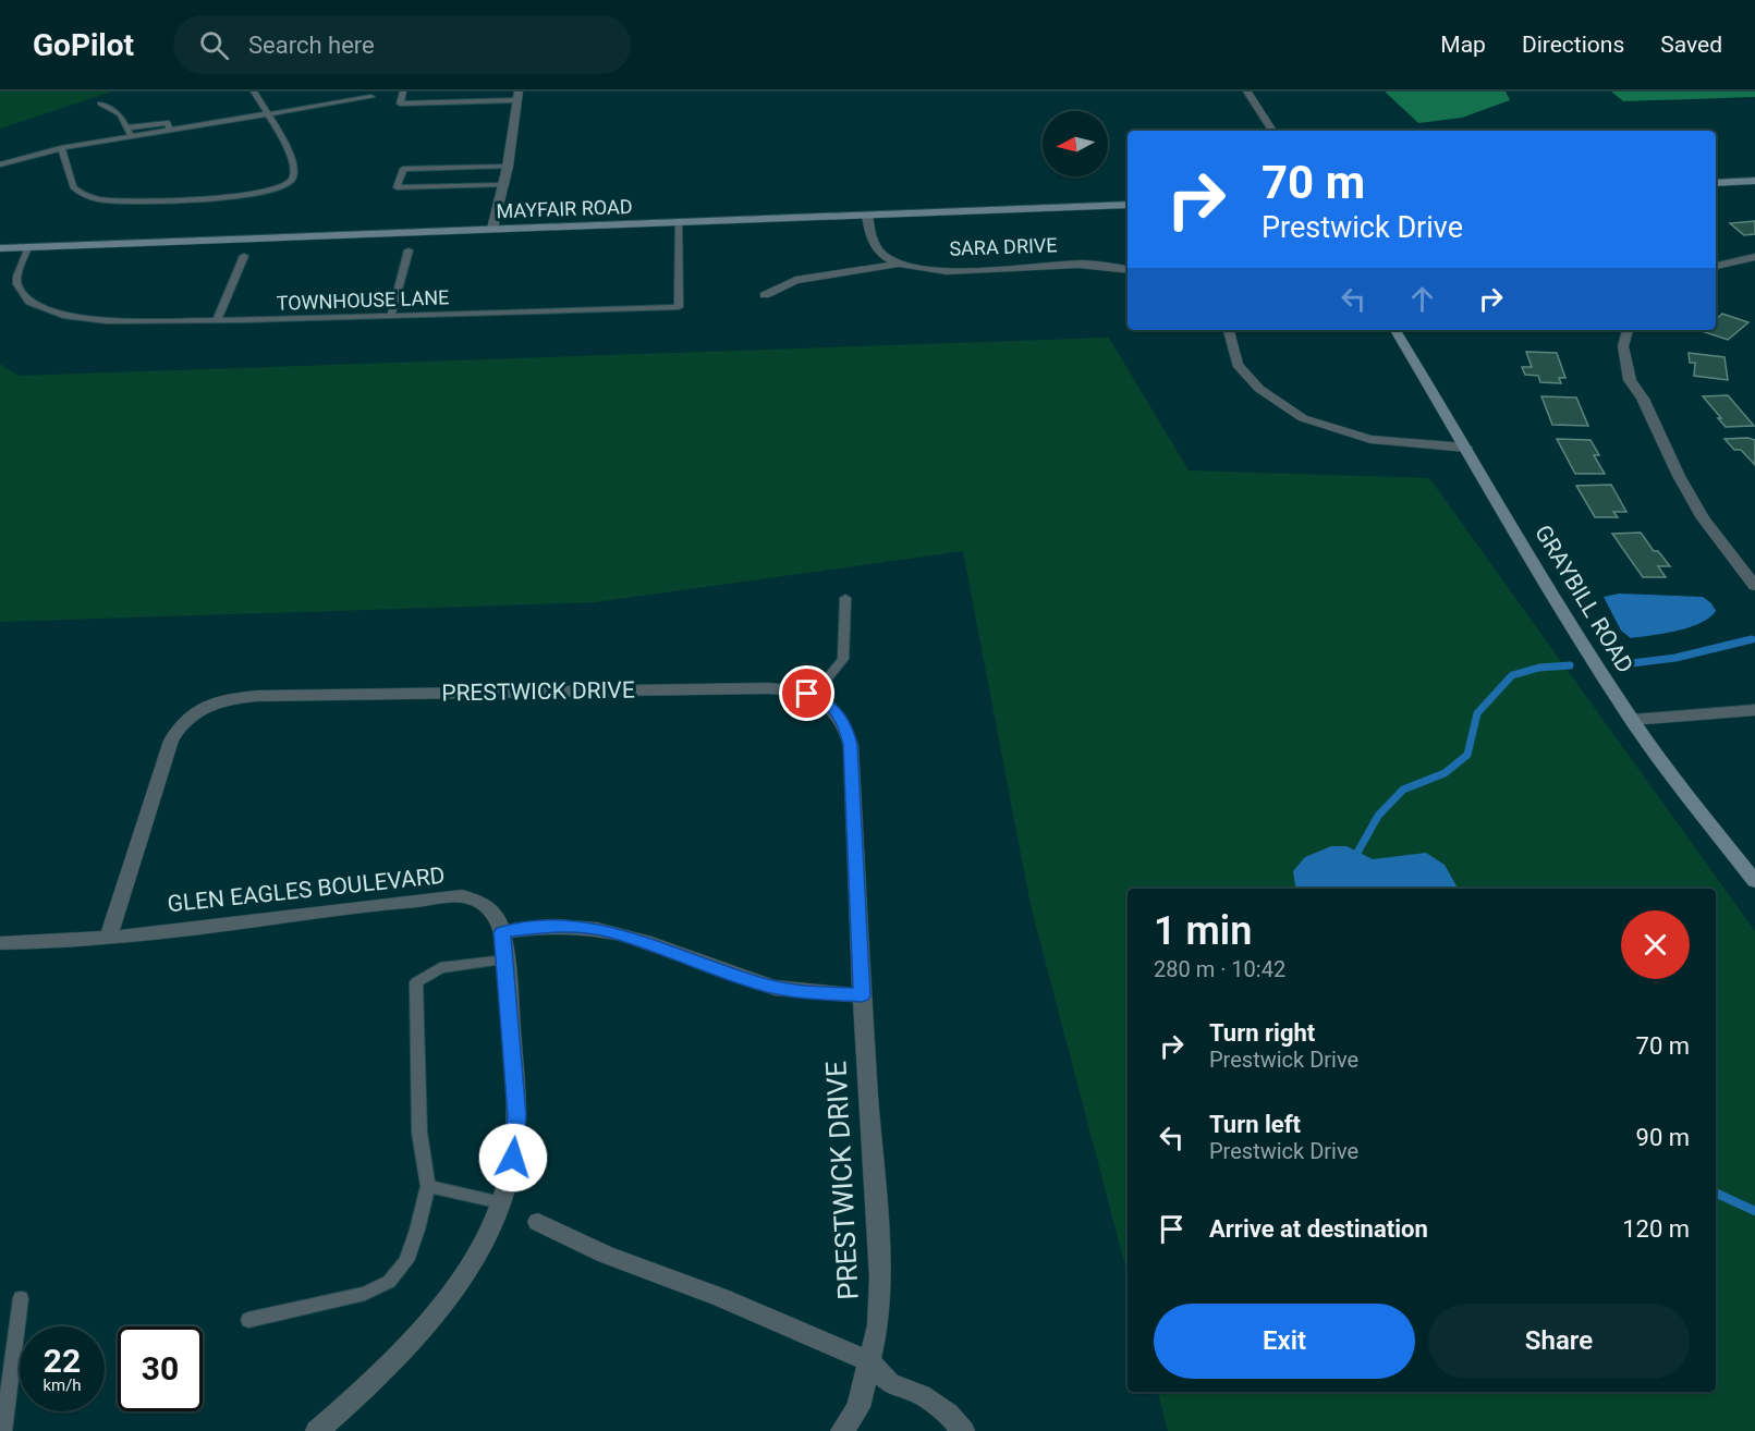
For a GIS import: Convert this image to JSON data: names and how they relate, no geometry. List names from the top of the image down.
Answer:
{
  "streets": {
    "street": [
      "MAYFAIR ROAD",
      "SARA DRIVE",
      "GRAYBILL ROAD",
      "PRESTWICK DRIVE",
      "GLEN EAGLES BOULEVARD"
    ],
    "lane": ["TOWNHOUSE LANE"]
  },
  "crossings": [
    ["MAYFAIR ROAD", "SARA DRIVE"],
    ["MAYFAIR ROAD", "TOWNHOUSE LANE"],
    ["PRESTWICK DRIVE", "GLEN EAGLES BOULEVARD"]
  ],
  "north": "left",
  "page": {
    "header": "GoPilot",
    "search": "Search here",
    "nav": ["Map", "Directions", "Saved"],
    "turn": ["70 m", "Prestwick Drive"],
    "heading": ["1 min", "280 m · 10:42"],
    "list": [
      {
        "name": "Turn right",
        "note": "Prestwick Drive",
        "value": "70 m"
      },
      {
        "name": "Turn left",
        "note": "Prestwick Drive",
        "value": "90 m"
      },
      {
        "name": "Arrive at destination",
        "value": "120 m"
      }
    ],
    "buttons": ["Exit", "Share"],
    "speed": "22 km/h",
    "limit": "30"
  }
}
